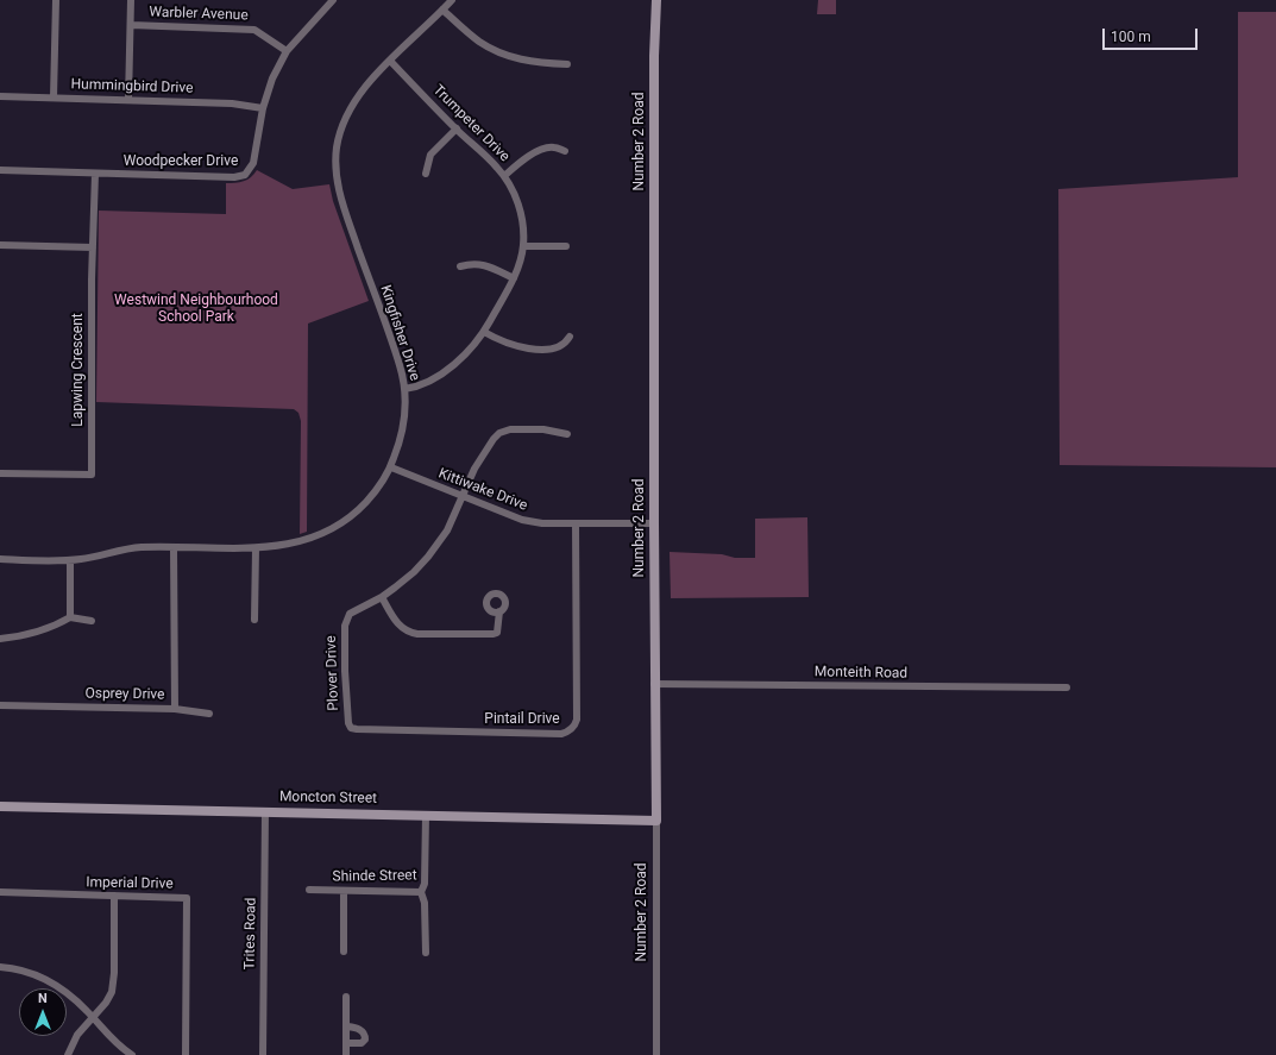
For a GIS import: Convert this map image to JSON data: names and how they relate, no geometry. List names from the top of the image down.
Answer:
{
  "streets": {
    "street": [
      "Warbler Avenue",
      "Hummingbird Drive",
      "Trumpeter Drive",
      "Number 2 Road",
      "Woodpecker Drive",
      "Kingfisher Drive",
      "Lapwing Crescent",
      "Kittiwake Drive",
      "Plover Drive",
      "Monteith Road",
      "Osprey Drive",
      "Pintail Drive",
      "Moncton Street",
      "Shinde Street",
      "Imperial Drive",
      "Trites Road"
    ]
  },
  "crossings": [
    ["Warbler Avenue", "Woodpecker Drive"],
    ["Hummingbird Drive", "Woodpecker Drive"],
    ["Trumpeter Drive", "Kingfisher Drive"],
    ["Number 2 Road", "Kittiwake Drive"],
    ["Number 2 Road", "Monteith Road"],
    ["Number 2 Road", "Moncton Street"],
    ["Woodpecker Drive", "Lapwing Crescent"],
    ["Kingfisher Drive", "Kittiwake Drive"],
    ["Kingfisher Drive", "Osprey Drive"],
    ["Kittiwake Drive", "Plover Drive"],
    ["Kittiwake Drive", "Pintail Drive"],
    ["Plover Drive", "Pintail Drive"],
    ["Moncton Street", "Shinde Street"],
    ["Moncton Street", "Trites Road"]
  ],
  "parks": ["Westwind Neighbourhood School Park"],
  "scale_bar": "100 m",
  "north": "top"
}
